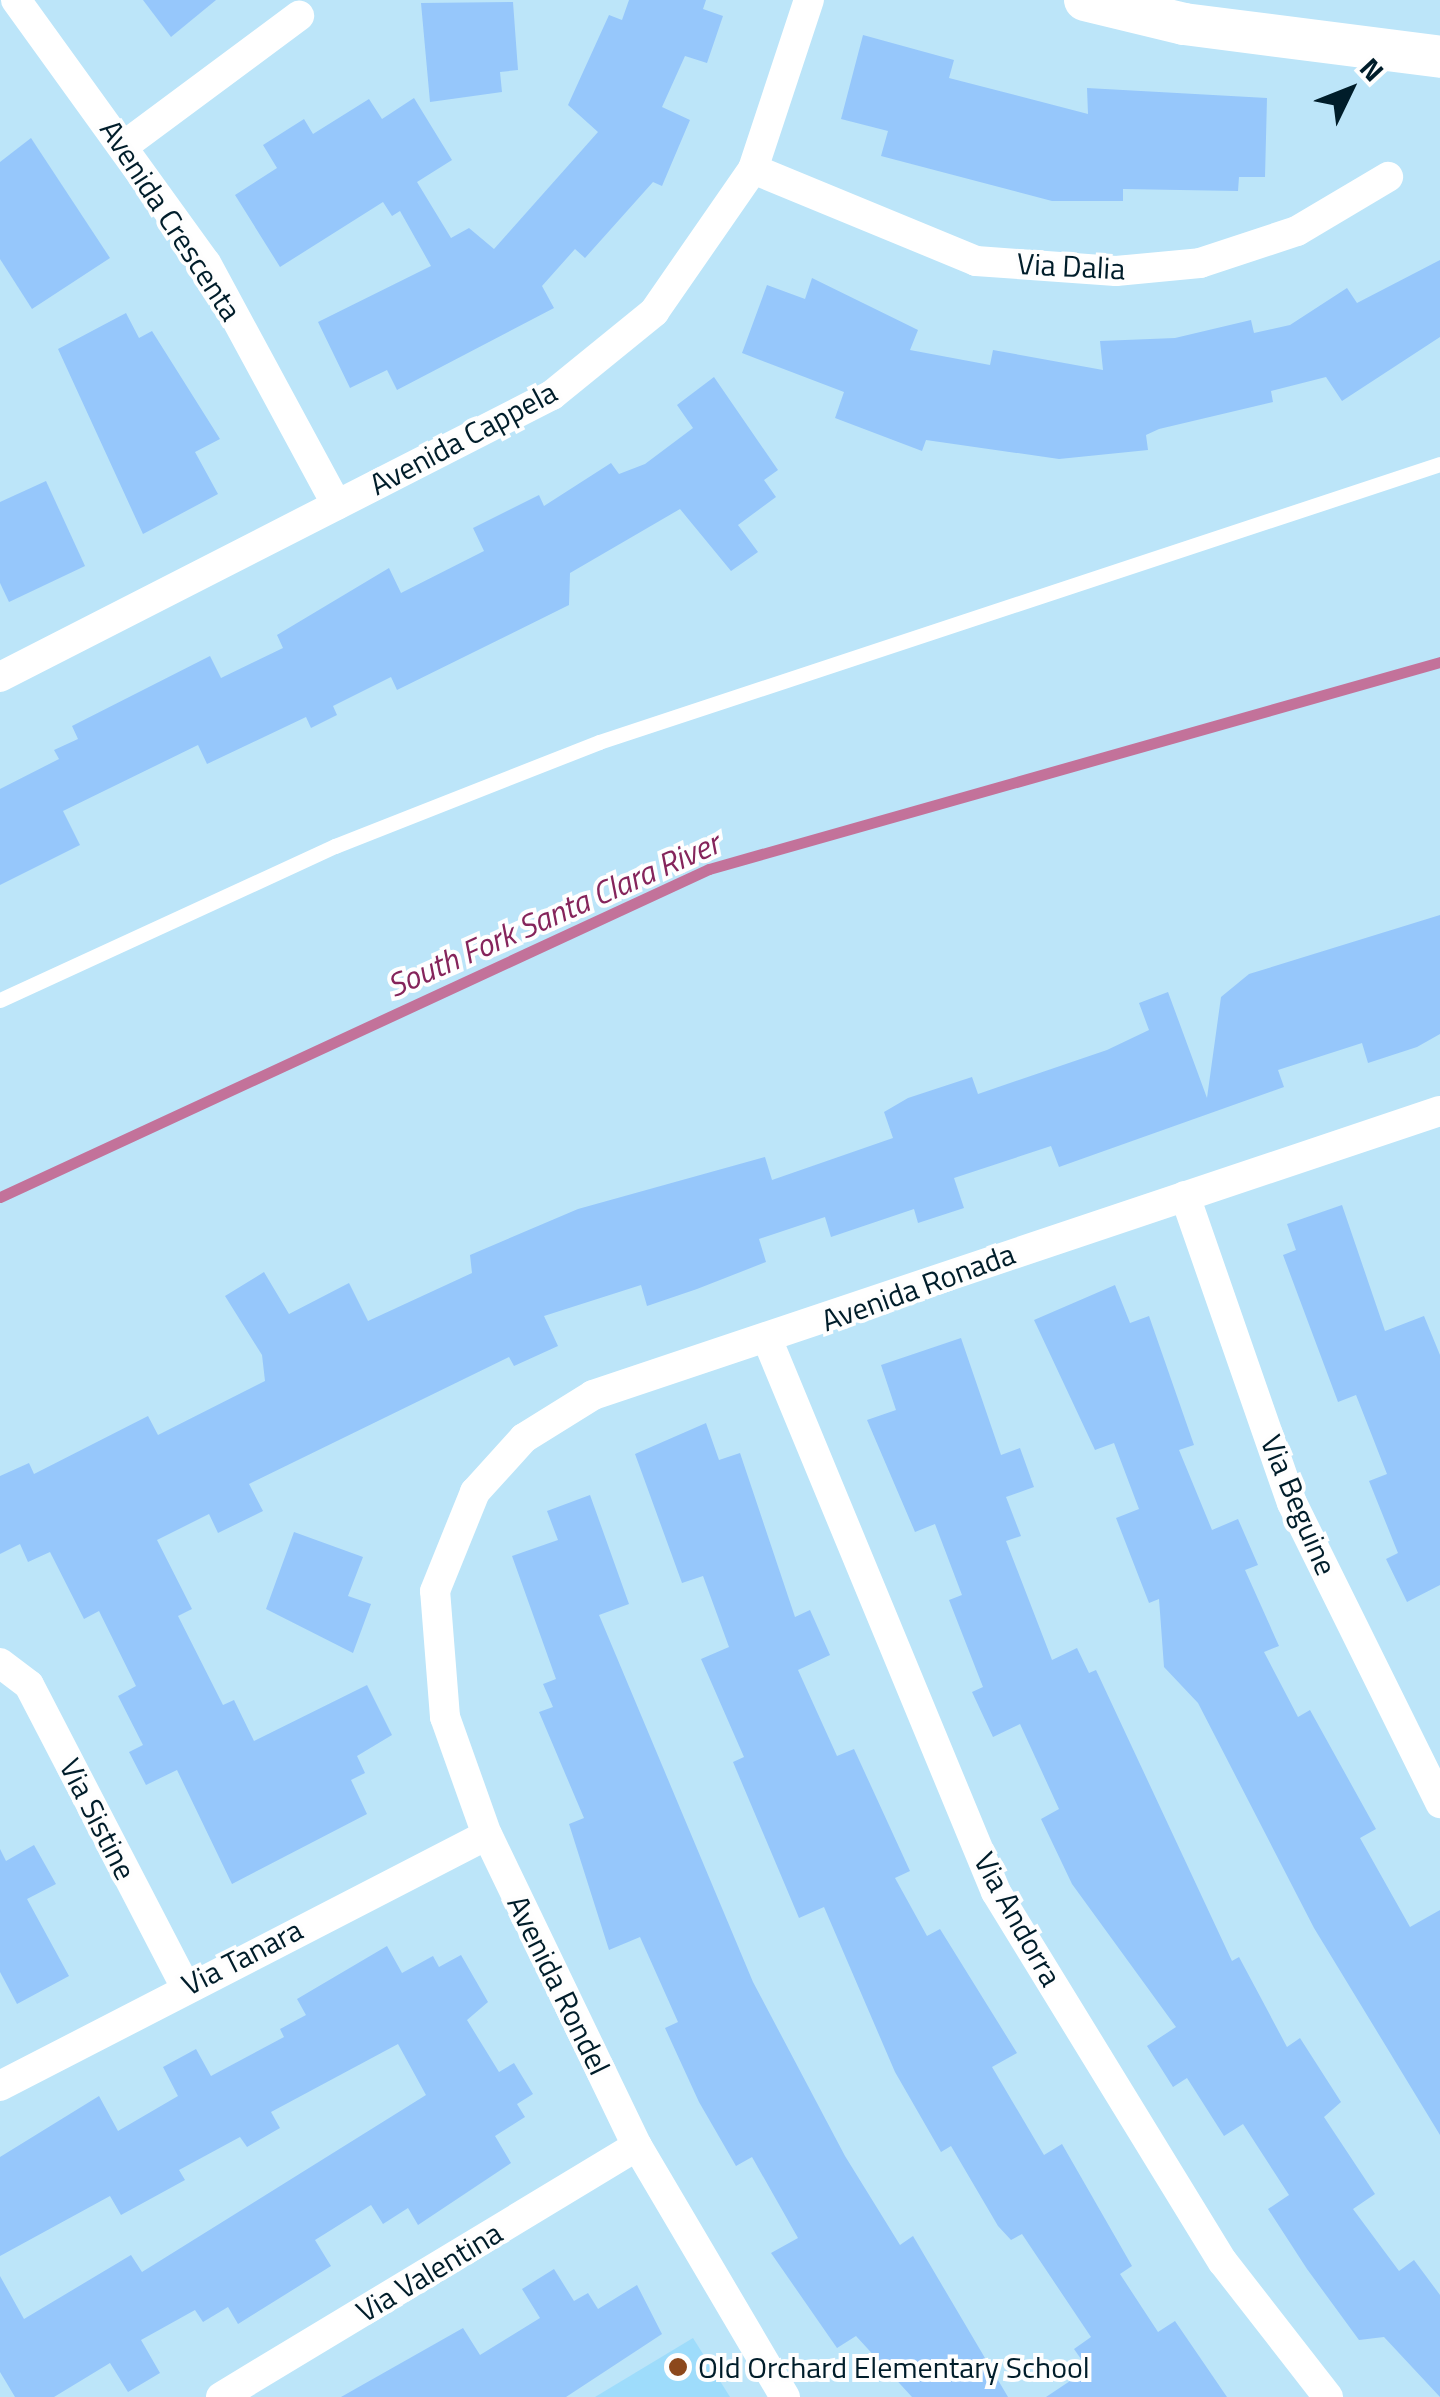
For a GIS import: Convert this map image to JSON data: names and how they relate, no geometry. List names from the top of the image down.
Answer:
{
  "streets": {
    "street": [
      "Avenida Crescenta",
      "Via Dalia",
      "Avenida Cappela",
      "Avenida Ronada",
      "Via Beguine",
      "Via Sistine",
      "Via Andorra",
      "Via Tanara",
      "Avenida Rondel",
      "Via Valentina"
    ]
  },
  "crossings": [
    ["Avenida Crescenta", "Avenida Cappela"],
    ["Via Dalia", "Avenida Cappela"],
    ["Avenida Ronada", "Via Beguine"],
    ["Avenida Ronada", "Via Andorra"],
    ["Avenida Ronada", "Avenida Rondel"],
    ["Via Sistine", "Via Tanara"],
    ["Via Tanara", "Avenida Rondel"],
    ["Avenida Rondel", "Via Valentina"]
  ],
  "water": ["South Fork Santa Clara River"],
  "places": ["Old Orchard Elementary School"],
  "north": "top right"
}
